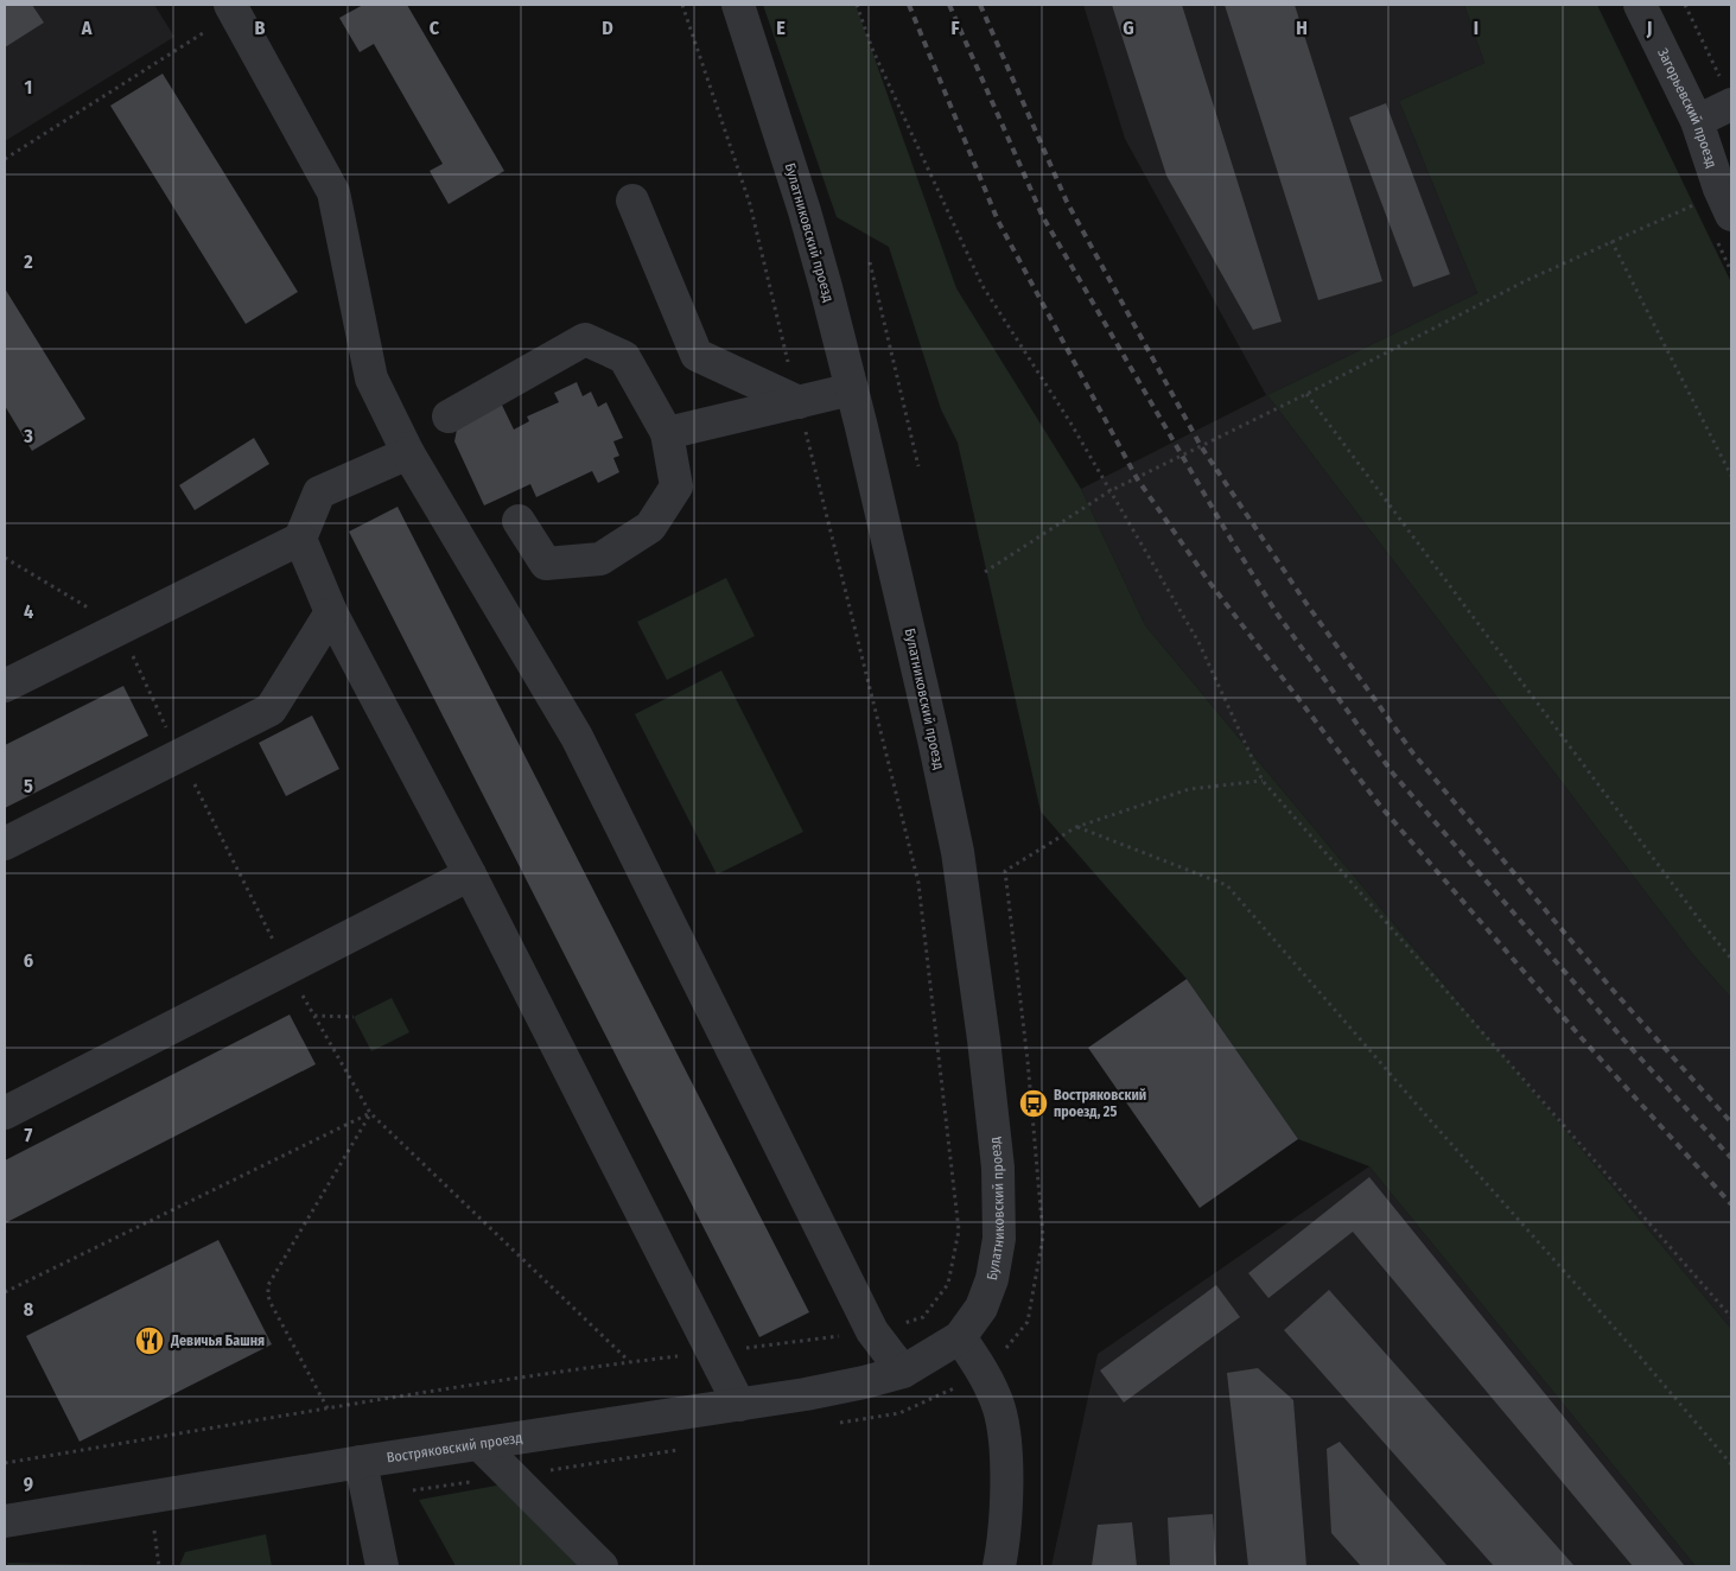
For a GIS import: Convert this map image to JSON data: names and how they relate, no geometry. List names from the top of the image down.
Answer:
{
  "streets": {
    "street": ["Загорьевский проезд", "Булатниковский проезд", "Востряковский проезд"]
  },
  "crossings": [
    ["Булатниковский проезд", "Востряковский проезд"]
  ],
  "places": {
    "bus stop": ["Востряковский проезд, 25"],
    "restaurant": ["Девичья Башня"]
  },
  "grid": {
    "columns": [
      "A",
      "B",
      "C",
      "D",
      "E",
      "F",
      "G",
      "H",
      "I",
      "J"
    ],
    "rows": [
      "1",
      "2",
      "3",
      "4",
      "5",
      "6",
      "7",
      "8",
      "9"
    ]
  }
}
